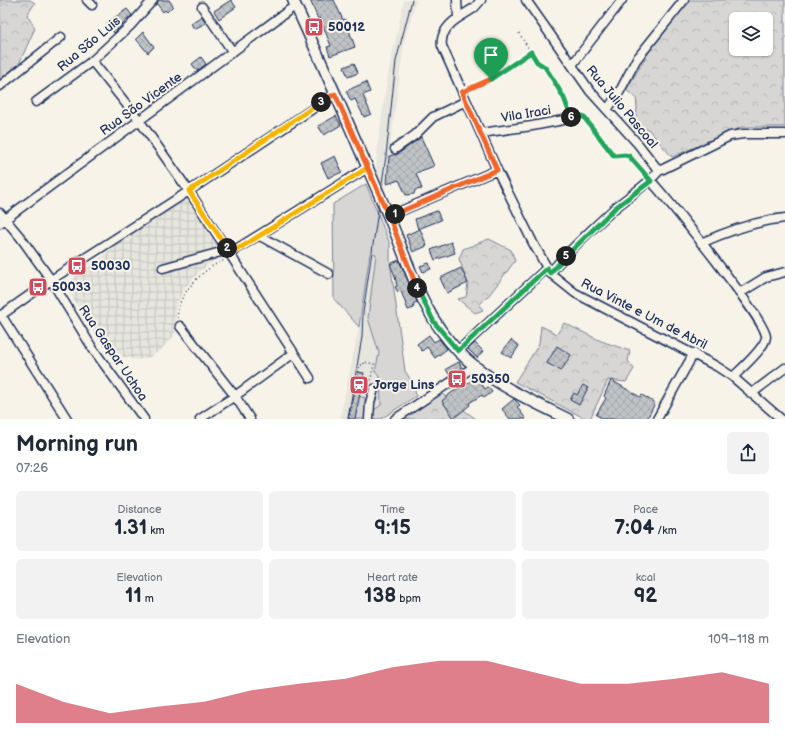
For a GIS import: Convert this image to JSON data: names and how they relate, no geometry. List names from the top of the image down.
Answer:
{
  "streets": {
    "street": [
      "Rua São Luis",
      "Rua São Vicente",
      "Rua Julio Pascoal",
      "Vila Iraci",
      "Rua Vinte e Um de Abril",
      "Rua Gaspar Uchoa"
    ]
  },
  "crossings": [
    ["Rua São Vicente", "Rua Gaspar Uchoa"],
    ["Vila Iraci", "Rua Vinte e Um de Abril"]
  ],
  "places": {
    "bus stop": [
      "50012",
      "50030",
      "50033",
      "50350"
    ],
    "station": ["Jorge Lins"]
  },
  "page": {
    "pins": [
      "3",
      "6",
      "1",
      "2",
      "5",
      "4"
    ],
    "heading": ["Morning run", "07:26"],
    "stats": [
      ["Distance", "1.31 km"],
      ["Time", "9:15"],
      ["Pace", "7:04 /km"],
      ["Elevation", "11 m"],
      ["Heart rate", "138 bpm"],
      ["kcal", "92"]
    ],
    "chart": ["Elevation", "109–118 m"]
  }
}
